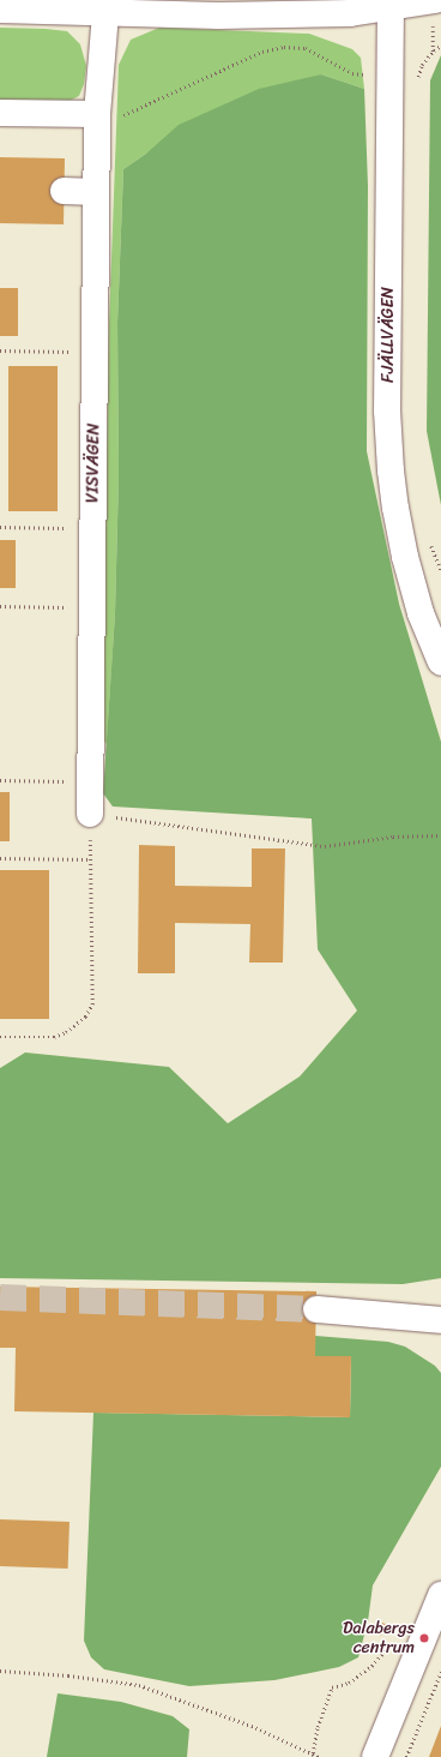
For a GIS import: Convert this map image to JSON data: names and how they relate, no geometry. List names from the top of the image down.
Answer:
{
  "streets": {
    "street": ["FJÄLLVÄGEN", "VISVÄGEN"]
  },
  "places": ["Dalabergs centrum"]
}
